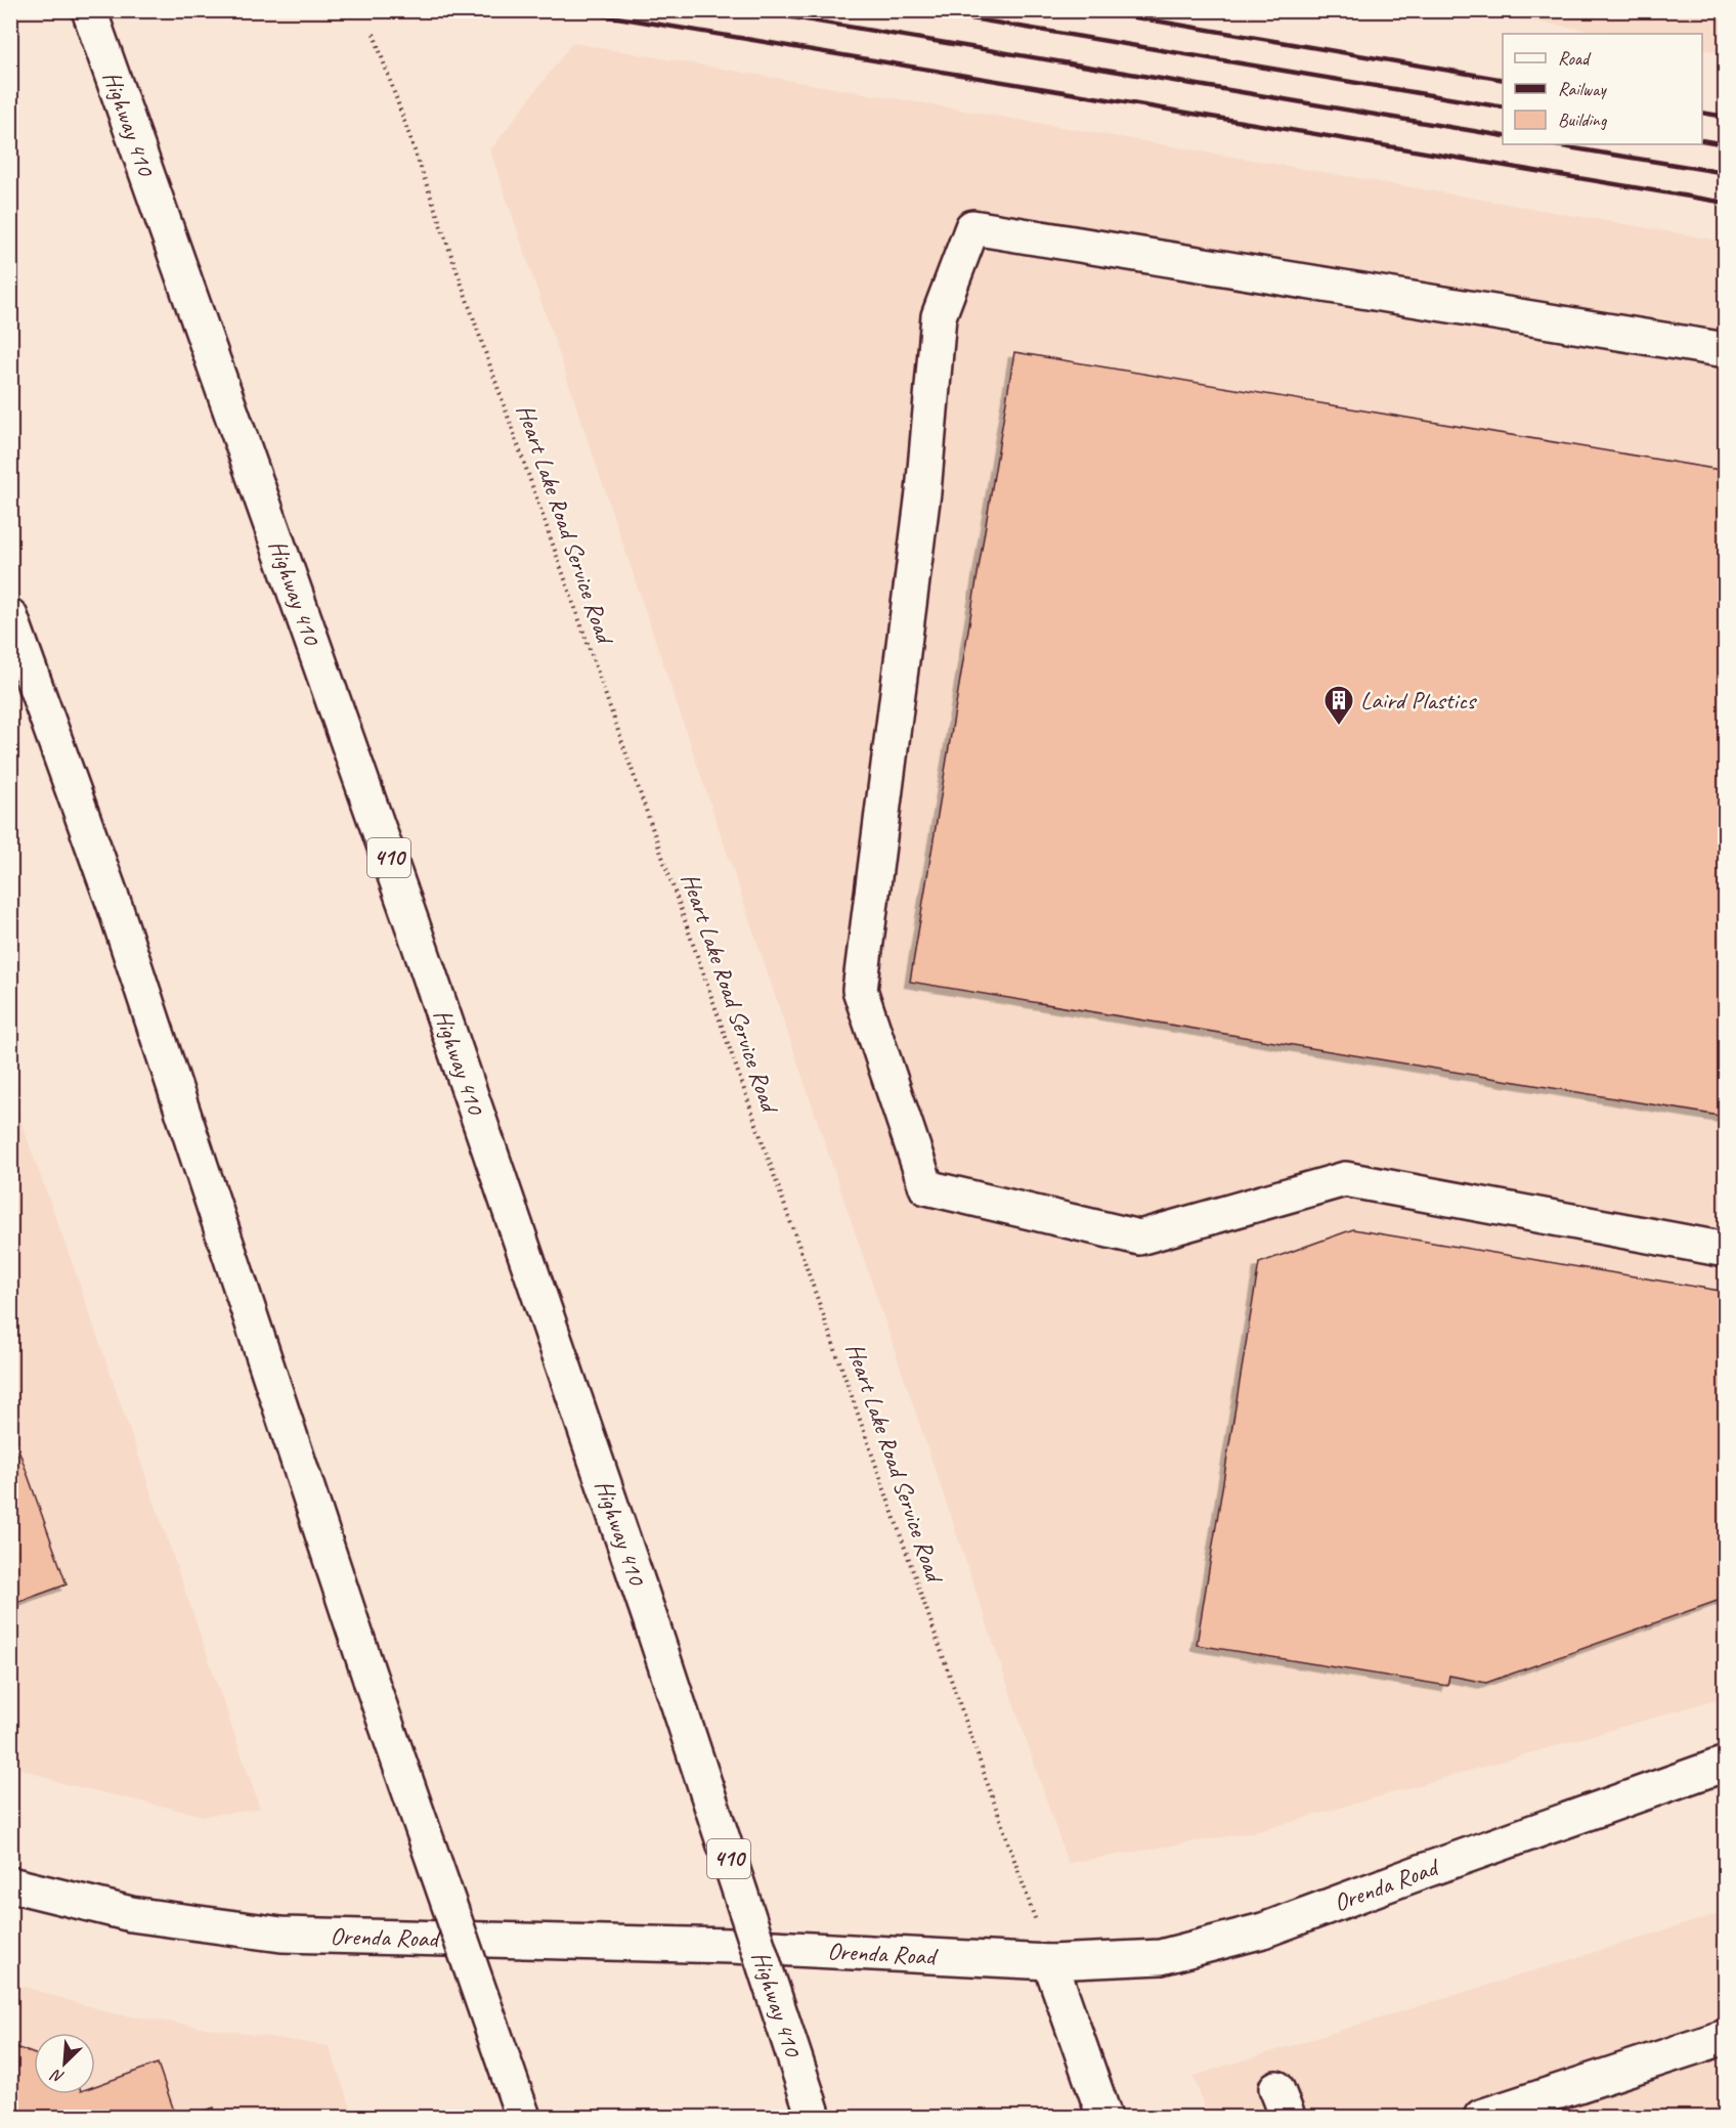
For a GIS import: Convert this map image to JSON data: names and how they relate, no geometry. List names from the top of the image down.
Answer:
{
  "streets": {
    "main road": ["Highway 410", "410", "Orenda Road"],
    "path": ["Heart Lake Road Service Road"]
  },
  "crossings": [
    ["Heart Lake Road Service Road", "Orenda Road"]
  ],
  "places": {
    "building": ["Laird Plastics"]
  },
  "legend": ["Road", "Railway", "Building"],
  "north": "bottom left"
}
